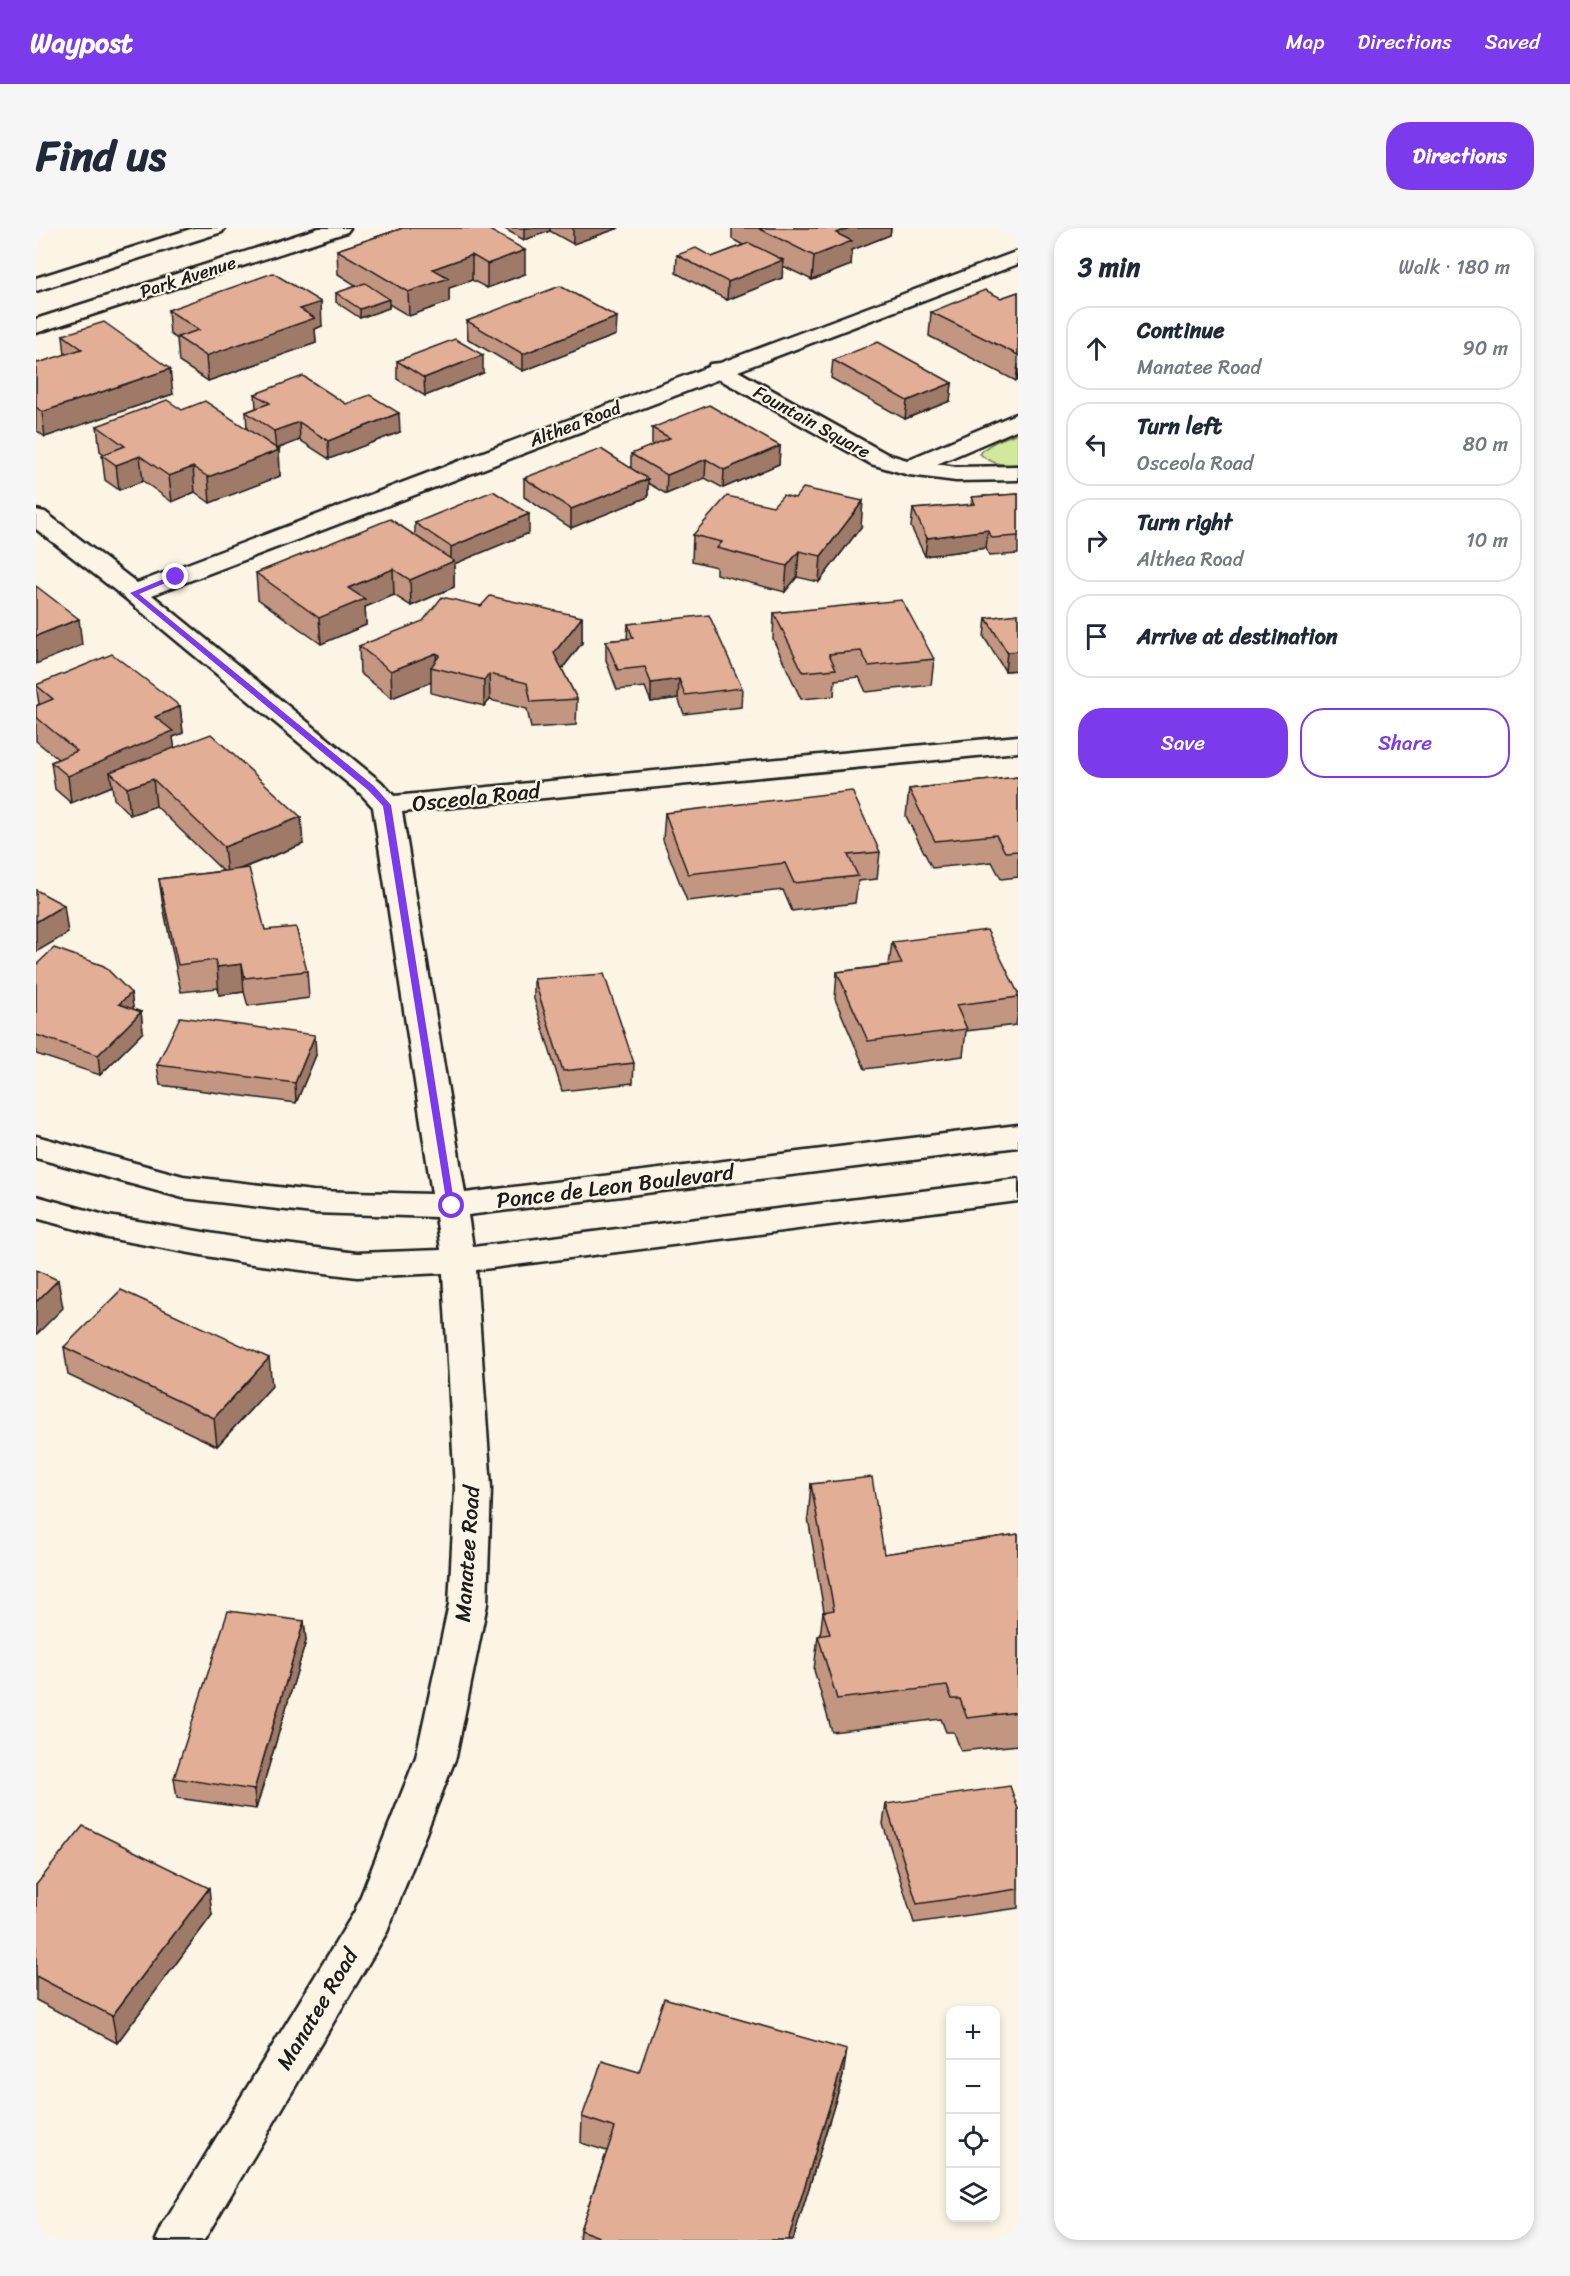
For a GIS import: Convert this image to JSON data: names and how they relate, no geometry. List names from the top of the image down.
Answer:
{
  "streets": {
    "street": [
      "Park Avenue",
      "Fountain Square",
      "Althea Road",
      "Osceola Road",
      "Ponce de Leon Boulevard",
      "Manatee Road"
    ]
  },
  "crossings": [
    ["Fountain Square", "Althea Road"],
    ["Althea Road", "Osceola Road"],
    ["Osceola Road", "Manatee Road"],
    ["Ponce de Leon Boulevard", "Manatee Road"]
  ],
  "page": {
    "header": "Waypost",
    "nav": ["Map", "Directions", "Saved"],
    "title": "Find us",
    "buttons": [
      "Directions",
      ["Save", "Share"]
    ],
    "heading": ["3 min", "Walk · 180 m"],
    "list": [
      ["Continue", "Manatee Road", "90 m"],
      ["Turn left", "Osceola Road", "80 m"],
      ["Turn right", "Althea Road", "10 m"],
      "Arrive at destination"
    ],
    "map_buttons": ["+", "−"]
  }
}
